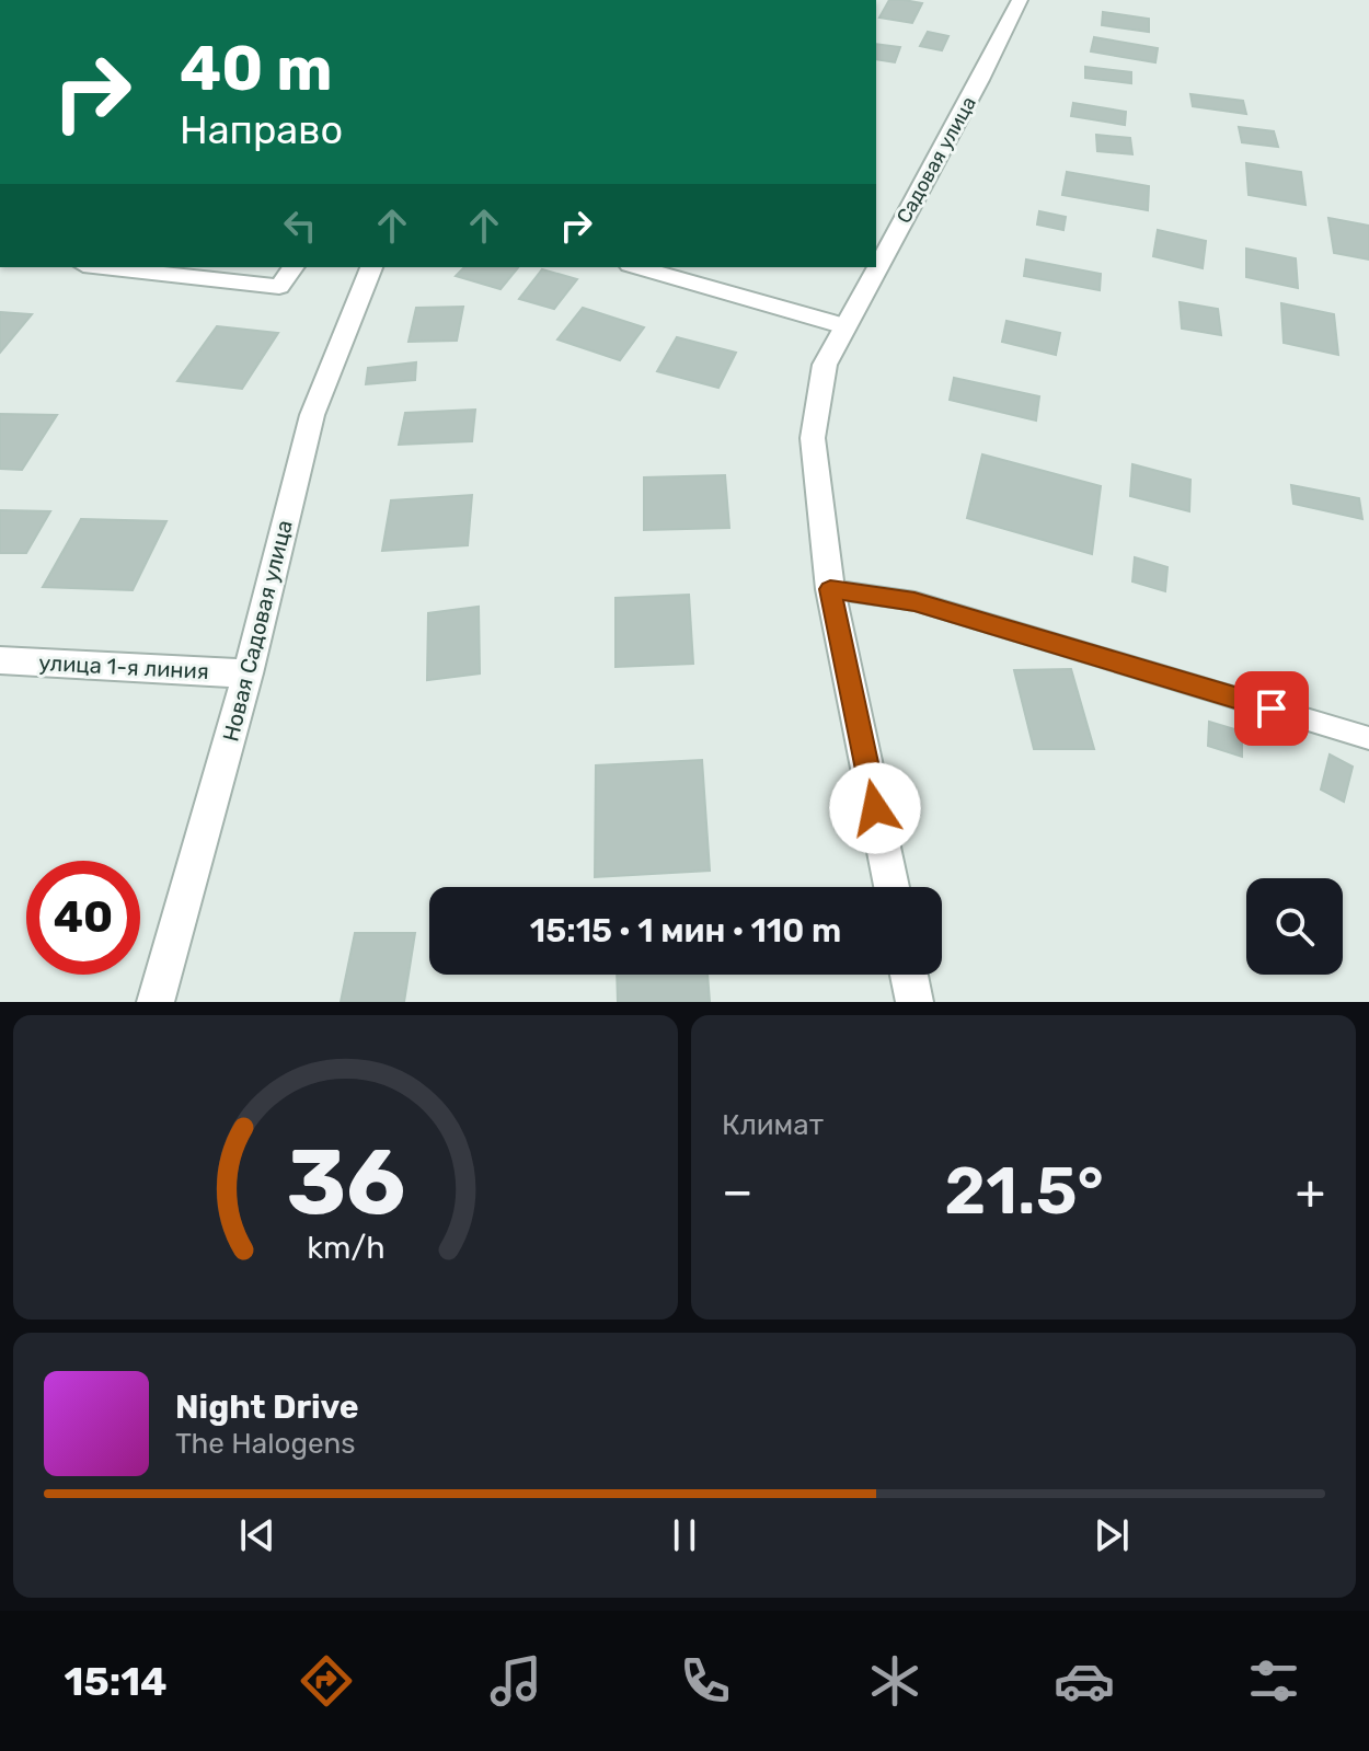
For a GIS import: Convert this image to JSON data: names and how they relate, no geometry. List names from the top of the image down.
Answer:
{
  "streets": {
    "street": ["Садовая улица", "Новая Садовая улица", "улица 1-я линия"]
  },
  "crossings": [
    ["Новая Садовая улица", "улица 1-я линия"]
  ],
  "page": {
    "turn": ["40 m", "Направо"],
    "limit": "40",
    "trip": "15:15 · 1 мин · 110 m",
    "tile": "Климат",
    "heat": ["−", "21.5°", "+"],
    "song": ["Night Drive", "The Halogens"],
    "tabs": "15:14",
    "gauge": ["36", "km/h"]
  }
}
